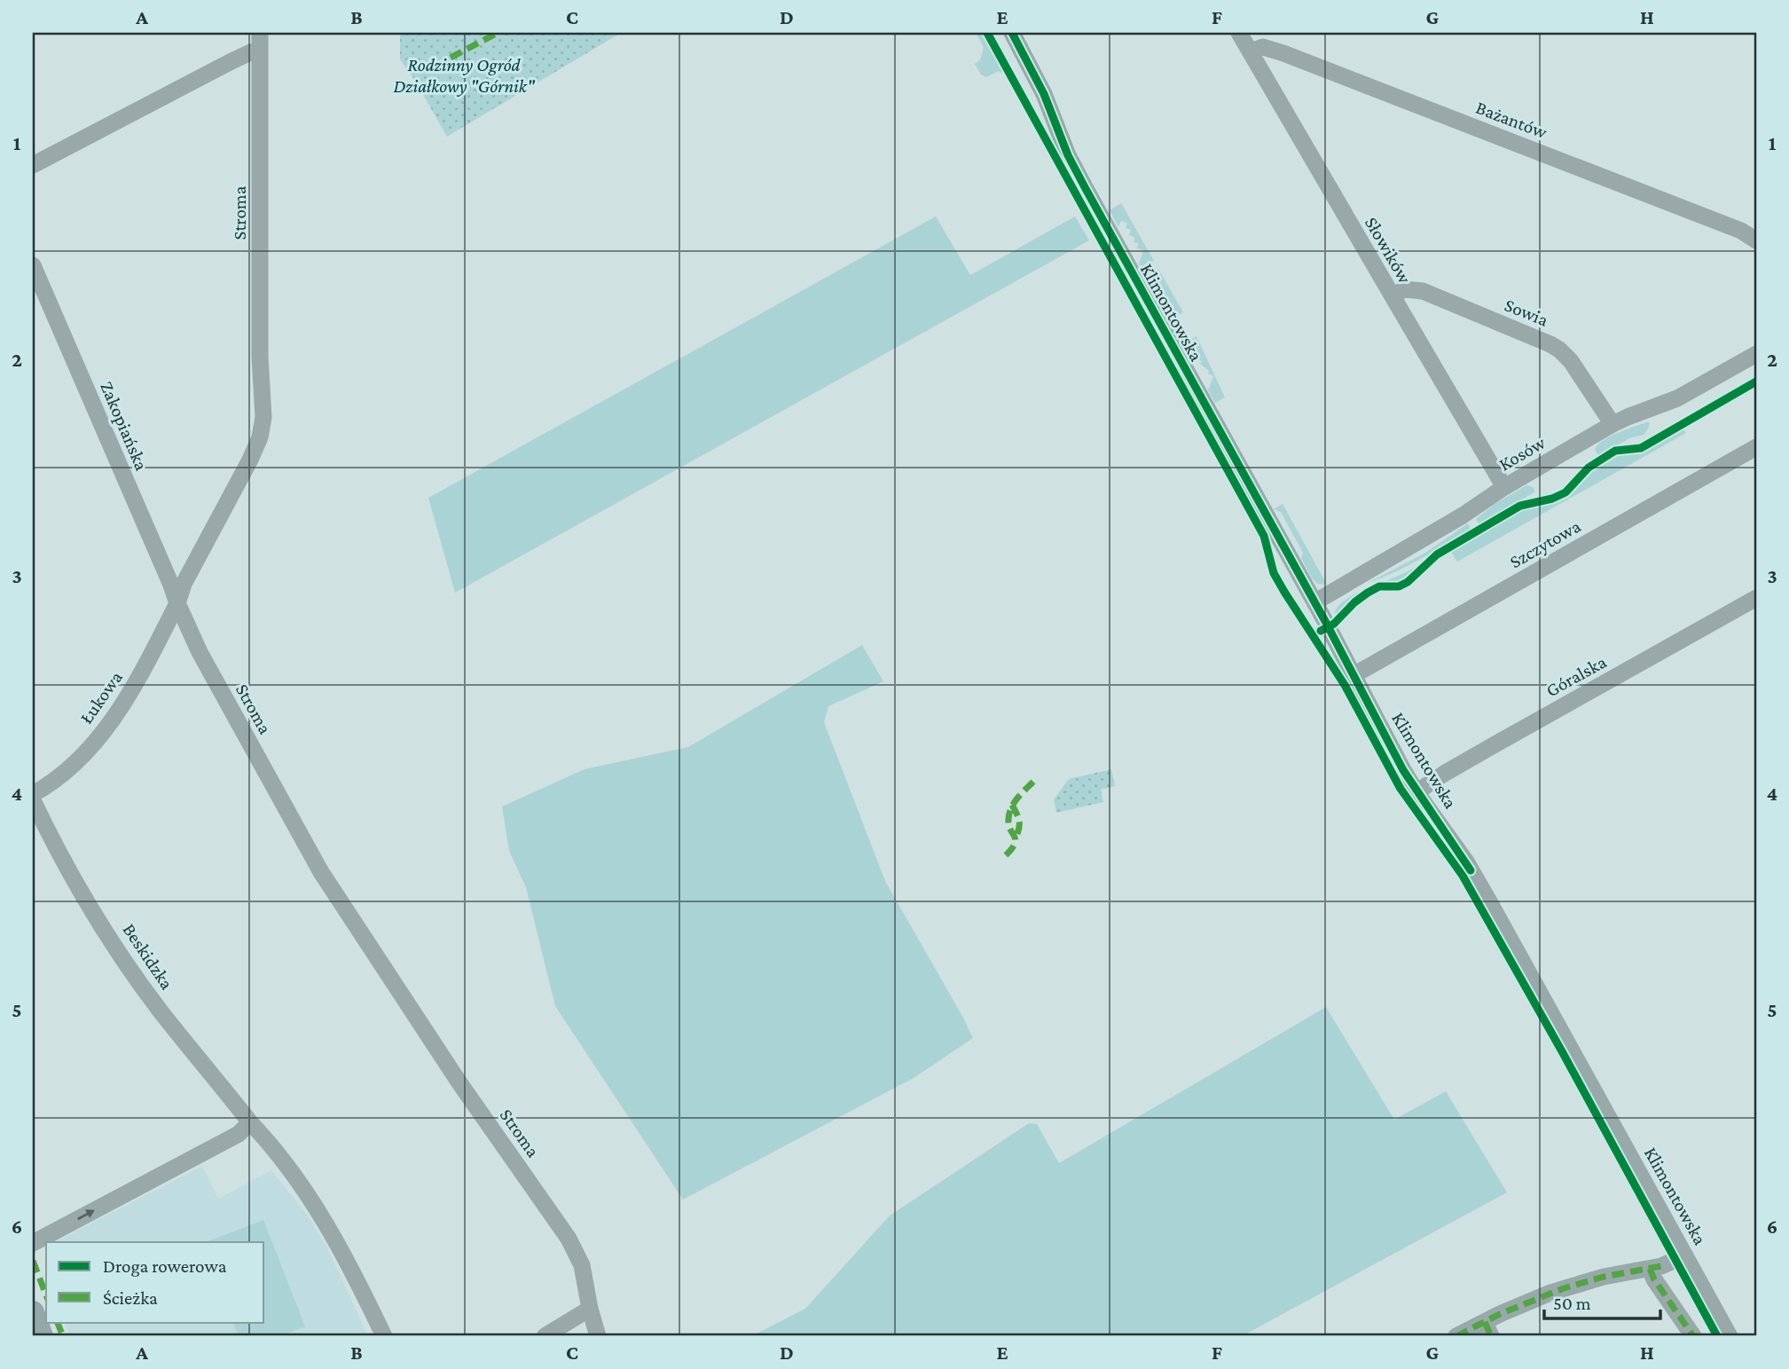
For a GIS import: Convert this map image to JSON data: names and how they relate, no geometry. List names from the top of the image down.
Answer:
{
  "streets": {
    "street": [
      "Bażantów",
      "Stroma",
      "Słowików",
      "Klimontowska",
      "Sowia",
      "Zakopiańska",
      "Kosów",
      "Szczytowa",
      "Góralska",
      "Łukowa",
      "Beskidzka"
    ]
  },
  "crossings": [
    ["Bażantów", "Słowików"],
    ["Stroma", "Zakopiańska"],
    ["Stroma", "Łukowa"],
    ["Słowików", "Sowia"],
    ["Słowików", "Kosów"],
    ["Klimontowska", "Kosów"],
    ["Klimontowska", "Szczytowa"],
    ["Klimontowska", "Góralska"],
    ["Sowia", "Kosów"],
    ["Zakopiańska", "Łukowa"]
  ],
  "parks": ["Rodzinny Ogród Działkowy \"Górnik\""],
  "legend": ["Droga rowerowa", "Ścieżka"],
  "scale_bar": "50 m",
  "grid": {
    "columns": [
      "A",
      "B",
      "C",
      "D",
      "E",
      "F",
      "G",
      "H"
    ],
    "rows": [
      "1",
      "2",
      "3",
      "4",
      "5",
      "6"
    ]
  }
}
